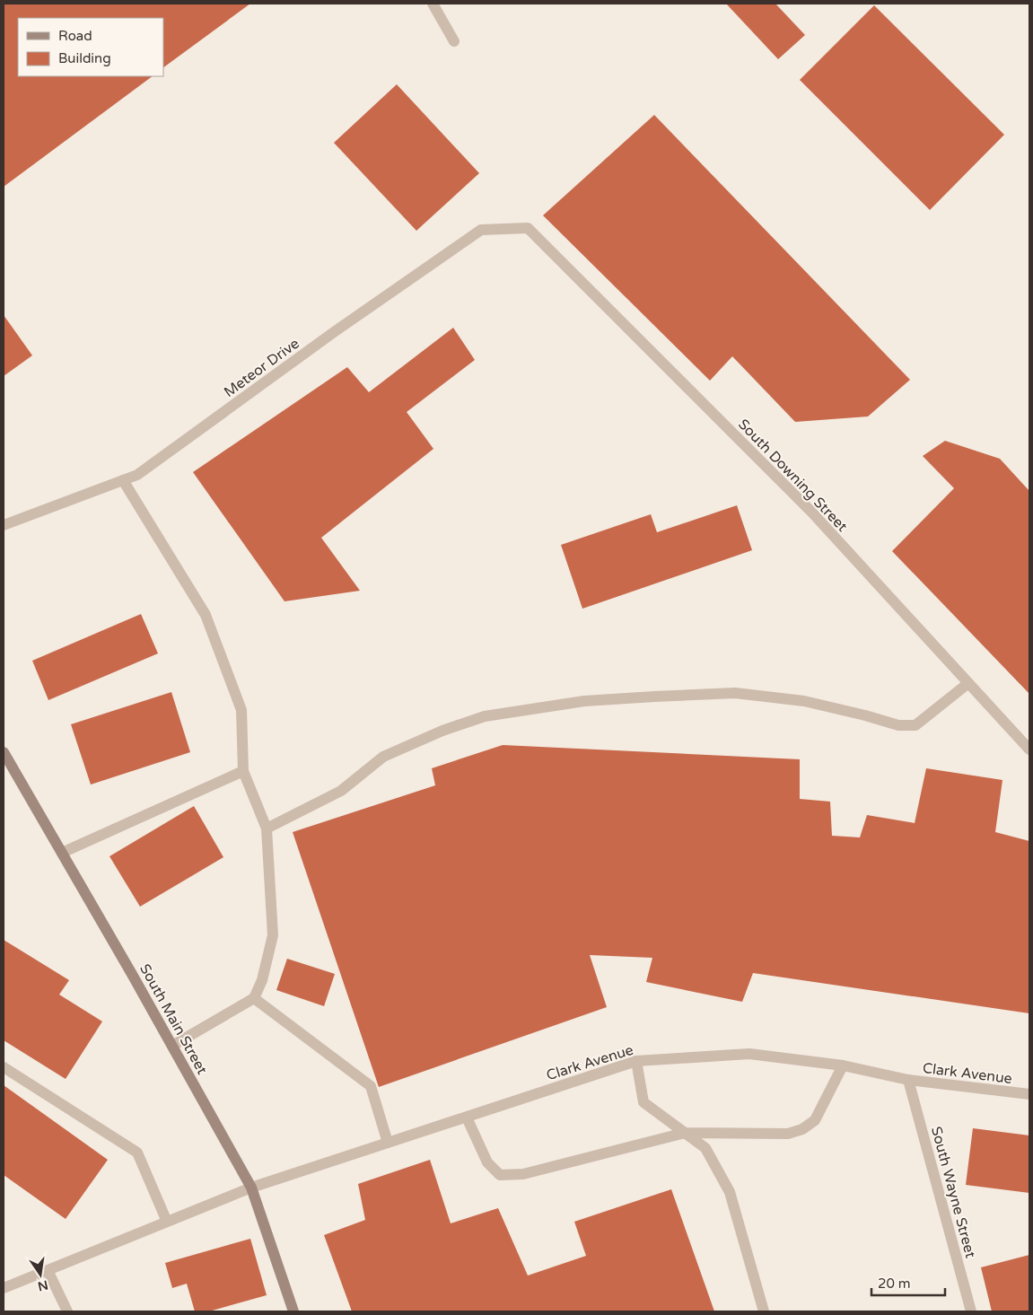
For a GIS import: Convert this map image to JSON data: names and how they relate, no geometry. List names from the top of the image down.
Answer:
{
  "streets": {
    "main road": ["South Main Street"],
    "street": [
      "Meteor Drive",
      "South Downing Street",
      "Clark Avenue",
      "South Wayne Street"
    ]
  },
  "crossings": [
    ["Meteor Drive", "South Downing Street"],
    ["South Main Street", "Clark Avenue"],
    ["Clark Avenue", "South Wayne Street"]
  ],
  "legend": ["Road", "Building"],
  "scale_bar": "20 m",
  "north": "bottom"
}
